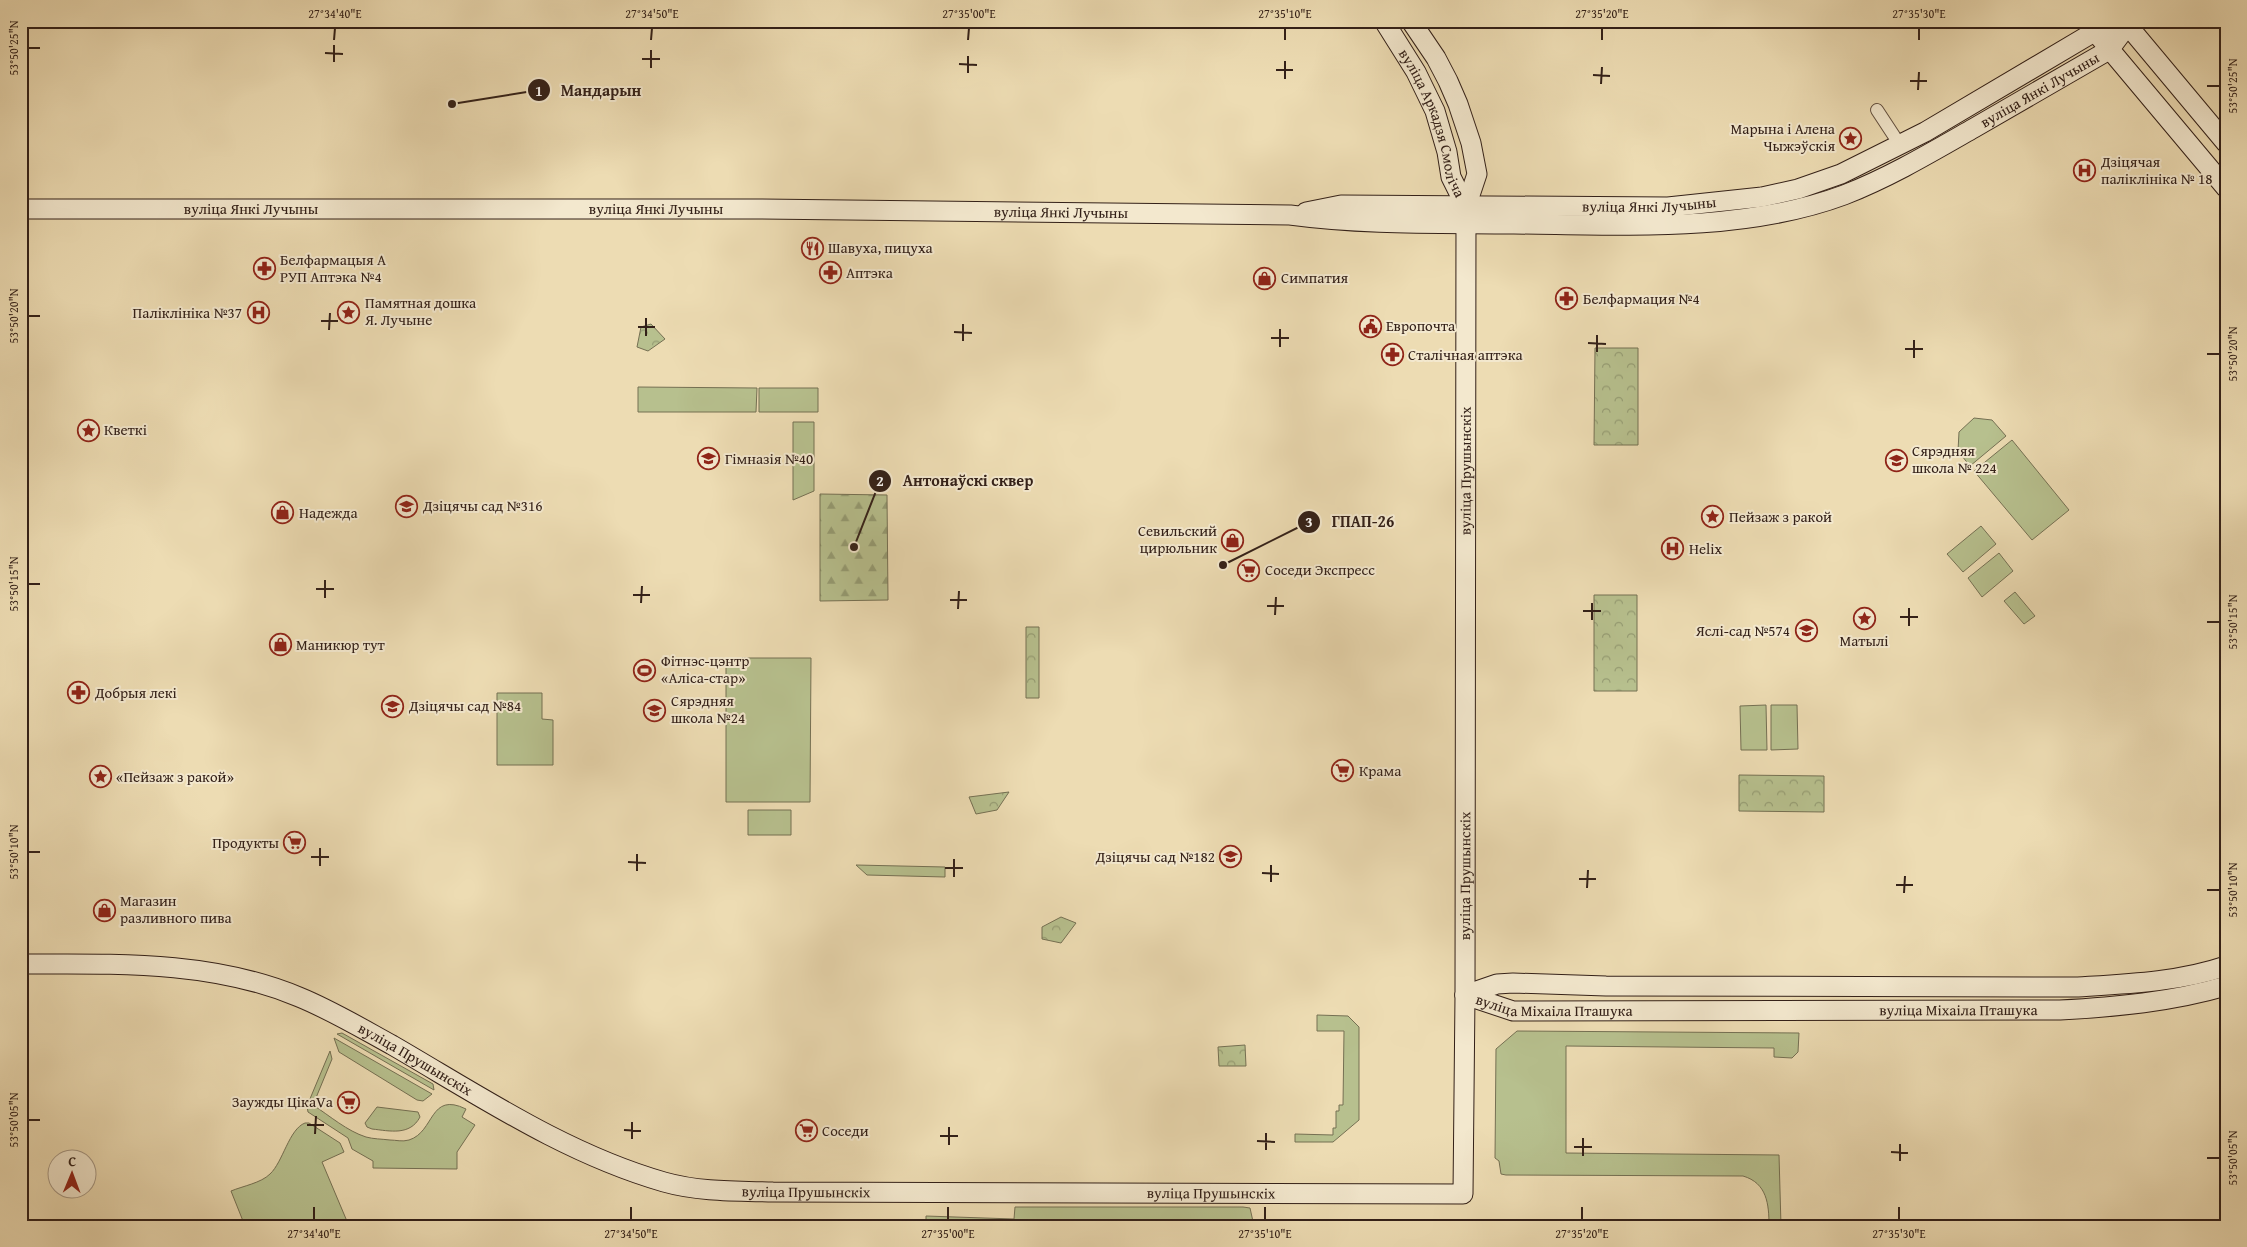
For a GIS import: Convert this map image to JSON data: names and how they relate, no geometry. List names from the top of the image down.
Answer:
{
  "streets": {
    "street": [
      "вуліца Янкі Лучыны",
      "вуліца Аркадзя Смоліча",
      "вуліца Прушынскіх",
      "вуліца Міхаіла Пташука"
    ]
  },
  "crossings": [
    ["вуліца Янкі Лучыны", "вуліца Аркадзя Смоліча"],
    ["вуліца Янкі Лучыны", "вуліца Прушынскіх"],
    ["вуліца Аркадзя Смоліча", "вуліца Прушынскіх"],
    ["вуліца Прушынскіх", "вуліца Міхаіла Пташука"]
  ],
  "places": {
    "other": ["Мандарын", "Антонаўскі сквер", "ГПАП-26"],
    "place": [
      "Марына і Алена Чыжэўскія",
      "Памятная дошка Я. Лучыне",
      "Кветкі",
      "Пейзаж з ракой",
      "Матылі",
      "«Пейзаж з ракой»"
    ],
    "hospital": ["Дзіцячая паліклініка № 18", "Паліклініка №37", "Helix"],
    "restaurant": ["Шавуха, пицуха"],
    "pharmacy": [
      "Белфармацыя А РУП Аптэка №4",
      "Аптэка",
      "Белфармация №4",
      "Сталічная аптэка",
      "Добрыя лекі"
    ],
    "shop": [
      "Симпатия",
      "Надежда",
      "Севильский цирюльник",
      "Маникюр тут",
      "Магазин разливного пива"
    ],
    "public building": ["Европочта"],
    "school or university": [
      "Гімназія №40",
      "Сярэдняя школа № 224",
      "Дзіцячы сад №316",
      "Яслі-сад №574",
      "Дзіцячы сад №84",
      "Сярэдняя школа №24",
      "Дзіцячы сад №182"
    ],
    "supermarket": [
      "Соседи Экспресс",
      "Крама",
      "Продукты",
      "Заужды ЦікаVа",
      "Соседи"
    ],
    "sports": ["Фітнэс-цэнтр «Аліса-стар»"]
  },
  "north": "top",
  "coordinates": [
    "27°34'40\"E",
    "27°34'50\"E",
    "27°35'00\"E",
    "27°35'10\"E",
    "27°35'20\"E",
    "27°35'30\"E",
    "53°50'25\"N",
    "53°50'20\"N",
    "53°50'15\"N",
    "53°50'10\"N",
    "53°50'05\"N"
  ]
}
